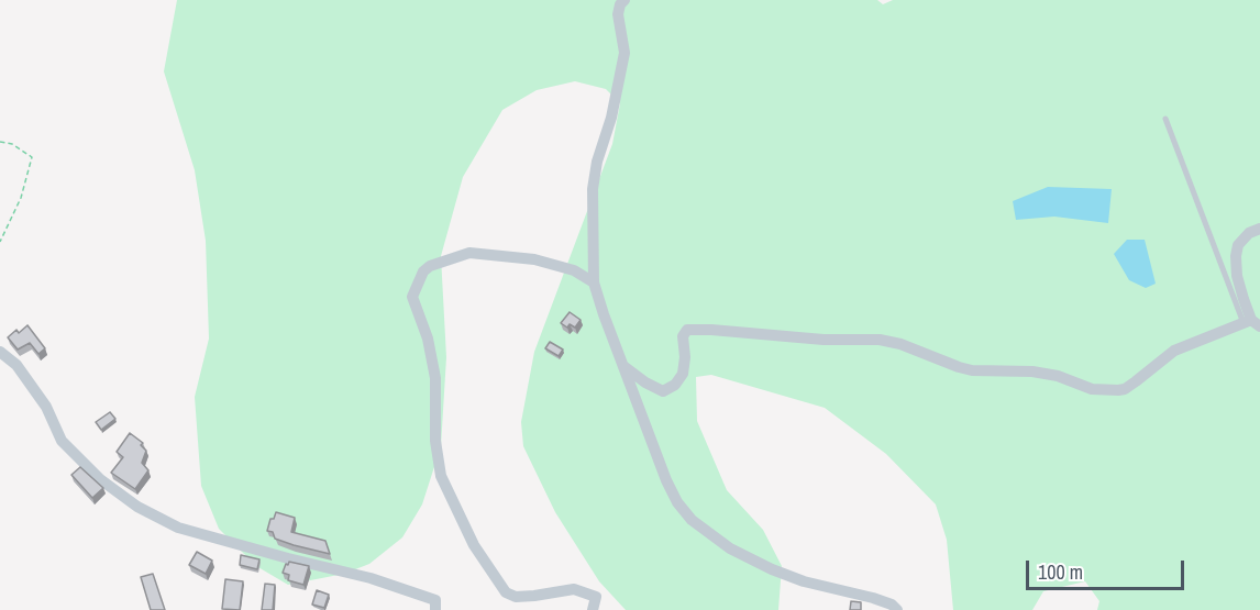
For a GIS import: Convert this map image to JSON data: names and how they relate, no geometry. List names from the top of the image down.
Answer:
{
  "scale_bar": "100 m"
}
